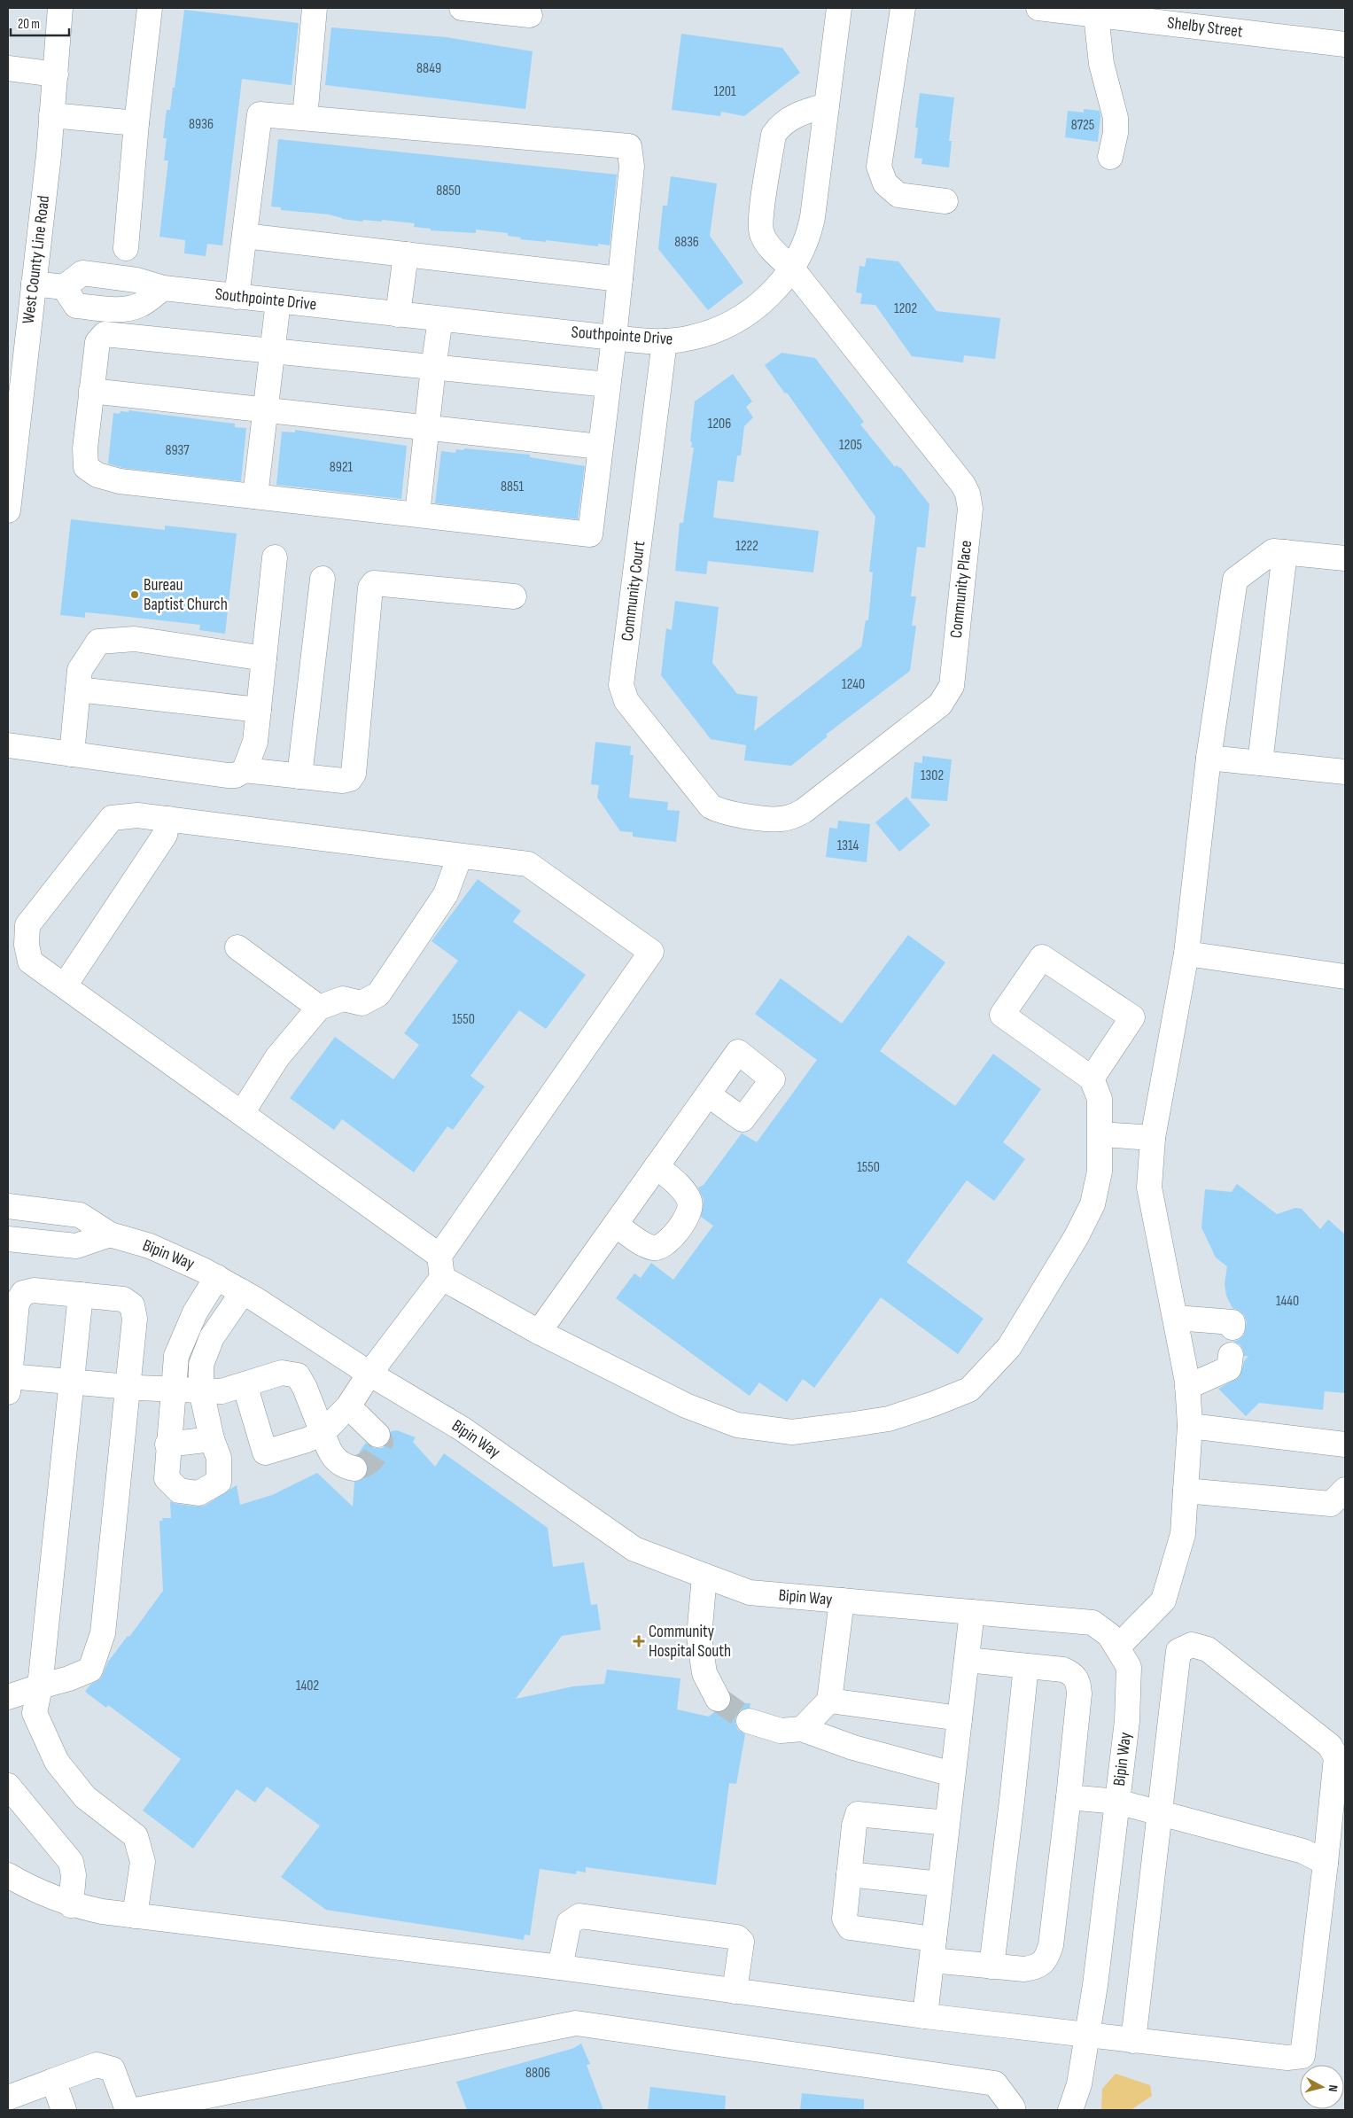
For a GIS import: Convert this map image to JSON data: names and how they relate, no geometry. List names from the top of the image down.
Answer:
{
  "streets": {
    "street": [
      "Shelby Street",
      "West County Line Road",
      "Southpointe Drive",
      "Community Place",
      "Community Court",
      "Bipin Way"
    ]
  },
  "crossings": [
    ["Southpointe Drive", "Community Place"],
    ["Southpointe Drive", "Community Court"],
    ["Community Place", "Community Court"]
  ],
  "places": {
    "other": ["Bureau Baptist Church"],
    "health": ["Community Hospital South"]
  },
  "house_numbers": [
    "8849",
    "1201",
    "8936",
    "8725",
    "8850",
    "8836",
    "1202",
    "1206",
    "1205",
    "8937",
    "8921",
    "8851",
    "1222",
    "1240",
    "1302",
    "1314",
    "1550",
    "1550",
    "1440",
    "1402",
    "8806"
  ],
  "scale_bar": "20 m",
  "north": "right"
}
